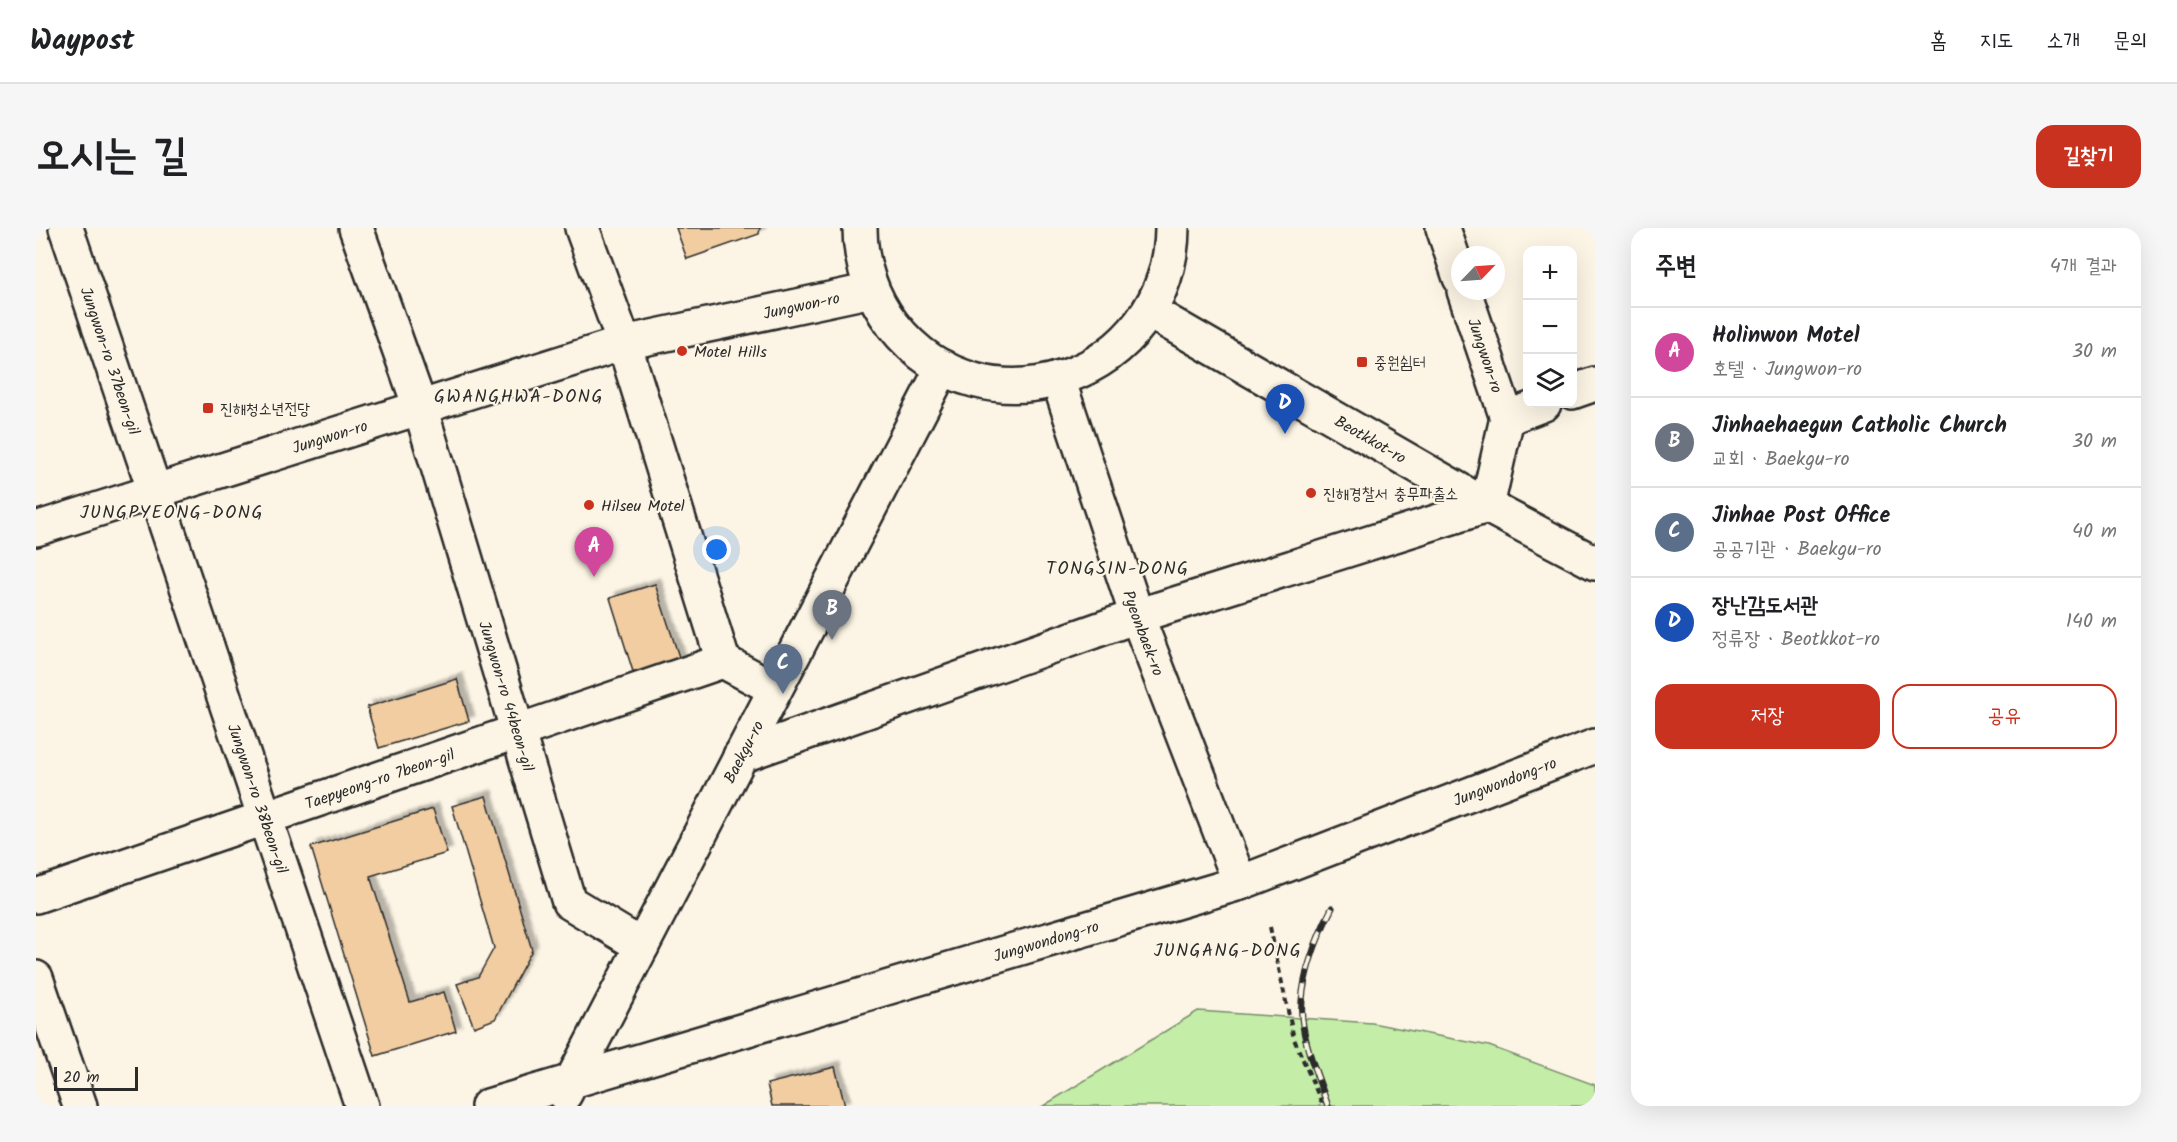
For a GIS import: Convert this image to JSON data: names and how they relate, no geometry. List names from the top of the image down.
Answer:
{
  "streets": {
    "street": [
      "Jungwon-ro",
      "Jungwon-ro 37beon-gil",
      "Beotkkot-ro",
      "Pyeonbaek-ro",
      "Jungwon-ro 44beon-gil",
      "Baekgu-ro",
      "Taepyeong-ro 7beon-gil",
      "Jungwondong-ro",
      "Jungwon-ro 38beon-gil"
    ]
  },
  "crossings": [
    ["Jungwon-ro", "Jungwon-ro 37beon-gil"],
    ["Jungwon-ro", "Jungwon-ro 44beon-gil"],
    ["Jungwon-ro", "Jungwon-ro 38beon-gil"],
    ["Jungwon-ro 37beon-gil", "Jungwon-ro 38beon-gil"],
    ["Pyeonbaek-ro", "Jungwondong-ro"],
    ["Jungwon-ro 44beon-gil", "Baekgu-ro"],
    ["Jungwon-ro 44beon-gil", "Taepyeong-ro 7beon-gil"],
    ["Baekgu-ro", "Jungwondong-ro"],
    ["Taepyeong-ro 7beon-gil", "Jungwon-ro 38beon-gil"]
  ],
  "districts": [
    "GWANGHWA-DONG",
    "JUNGPYEONG-DONG",
    "TONGSIN-DONG",
    "JUNGANG-DONG"
  ],
  "places": {
    "other": ["Motel Hills", "진해경찰서 충무파출소", "Hilseu Motel"],
    "transit": ["중원쉼터", "진해청소년전당"]
  },
  "scale_bar": "20 m",
  "north": "top right",
  "page": {
    "header": "Waypost",
    "nav": [
      "홈",
      "지도",
      "소개",
      "문의"
    ],
    "title": "오시는 길",
    "buttons": [
      "길찾기",
      ["저장", "공유"]
    ],
    "heading": ["주변", "4개 결과"],
    "map_buttons": ["+", "−"],
    "list": [
      {
        "mark": "A",
        "name": "Holinwon Motel",
        "note": "호텔 · Jungwon-ro",
        "value": "30 m"
      },
      {
        "mark": "B",
        "name": "Jinhaehaegun Catholic Church",
        "note": "교회 · Baekgu-ro",
        "value": "30 m"
      },
      {
        "mark": "C",
        "name": "Jinhae Post Office",
        "note": "공공기관 · Baekgu-ro",
        "value": "40 m"
      },
      {
        "mark": "D",
        "name": "장난감도서관",
        "note": "정류장 · Beotkkot-ro",
        "value": "140 m"
      }
    ],
    "pins": [
      "D",
      "A",
      "B",
      "C"
    ],
    "scale": "20 m"
  }
}
